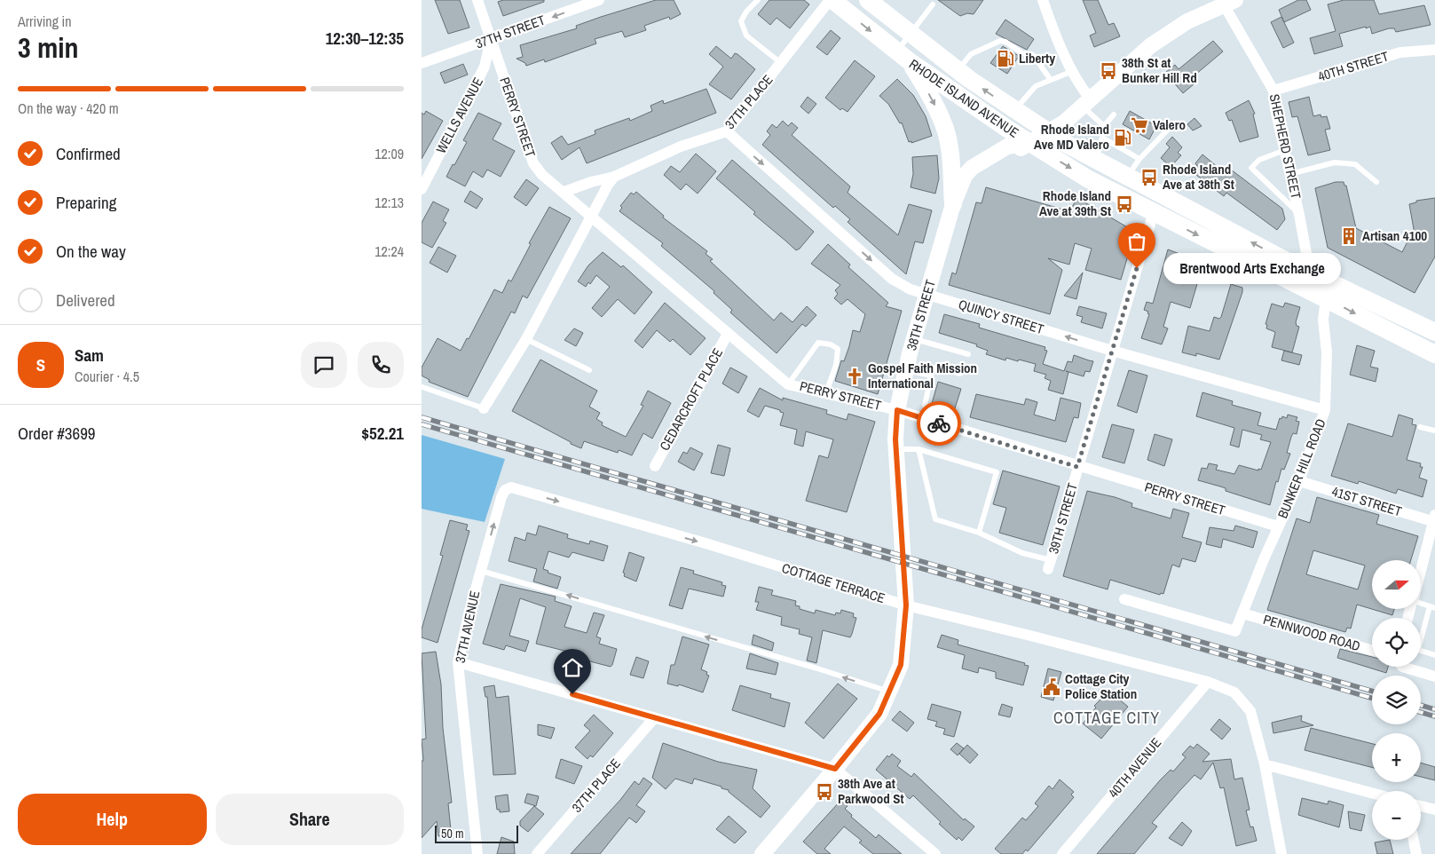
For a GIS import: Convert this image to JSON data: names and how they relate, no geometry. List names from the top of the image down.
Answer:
{
  "streets": {
    "main road": ["RHODE ISLAND AVENUE", "38TH STREET"],
    "street": [
      "37TH STREET",
      "40TH STREET",
      "37TH PLACE",
      "WELLS AVENUE",
      "PERRY STREET",
      "SHEPHERD STREET",
      "QUINCY STREET",
      "CEDARCROFT PLACE",
      "BUNKER HILL ROAD",
      "41ST STREET",
      "39TH STREET",
      "COTTAGE TERRACE",
      "37TH AVENUE",
      "PENNWOOD ROAD",
      "40TH AVENUE"
    ]
  },
  "crossings": [
    ["37TH STREET", "WELLS AVENUE"],
    ["37TH STREET", "PERRY STREET"],
    ["40TH STREET", "SHEPHERD STREET"],
    ["RHODE ISLAND AVENUE", "37TH PLACE"],
    ["RHODE ISLAND AVENUE", "SHEPHERD STREET"],
    ["RHODE ISLAND AVENUE", "38TH STREET"],
    ["RHODE ISLAND AVENUE", "BUNKER HILL ROAD"],
    ["RHODE ISLAND AVENUE", "39TH STREET"],
    ["37TH PLACE", "PERRY STREET"],
    ["37TH PLACE", "QUINCY STREET"],
    ["WELLS AVENUE", "PERRY STREET"],
    ["PERRY STREET", "38TH STREET"],
    ["PERRY STREET", "CEDARCROFT PLACE"],
    ["PERRY STREET", "BUNKER HILL ROAD"],
    ["PERRY STREET", "39TH STREET"],
    ["SHEPHERD STREET", "38TH STREET"],
    ["38TH STREET", "QUINCY STREET"],
    ["38TH STREET", "COTTAGE TERRACE"],
    ["QUINCY STREET", "BUNKER HILL ROAD"],
    ["QUINCY STREET", "39TH STREET"],
    ["BUNKER HILL ROAD", "41ST STREET"],
    ["BUNKER HILL ROAD", "PENNWOOD ROAD"],
    ["COTTAGE TERRACE", "37TH AVENUE"],
    ["COTTAGE TERRACE", "40TH AVENUE"]
  ],
  "one_way": ["37TH STREET", "COTTAGE TERRACE"],
  "districts": ["COTTAGE CITY"],
  "places": {
    "fuel station": ["Liberty", "Rhode Island Ave MD Valero"],
    "bus stop": [
      "38th St at Bunker Hill Rd",
      "Rhode Island Ave at 38th St",
      "Rhode Island Ave at 39th St",
      "38th Ave at Parkwood St"
    ],
    "supermarket": ["Valero"],
    "building": ["Artisan 4100"],
    "other": ["Brentwood Arts Exchange"],
    "church": ["Gospel Faith Mission International"],
    "public building": ["Cottage City Police Station"]
  },
  "scale_bar": "50 m",
  "north": "right",
  "page": {
    "heading": ["3 min", "Arriving in", "12:30–12:35"],
    "panel": [
      "Sam",
      "Courier · 4.5",
      "Order #3699",
      "$52.21"
    ],
    "bar": "On the way · 420 m",
    "list": [
      ["Confirmed", "12:09"],
      ["Preparing", "12:13"],
      ["On the way", "12:24"],
      "Delivered"
    ],
    "bubble": "Brentwood Arts Exchange",
    "round": "S",
    "map_buttons": ["+", "−"],
    "buttons": ["Help", "Share"],
    "scale": "50 m"
  }
}
